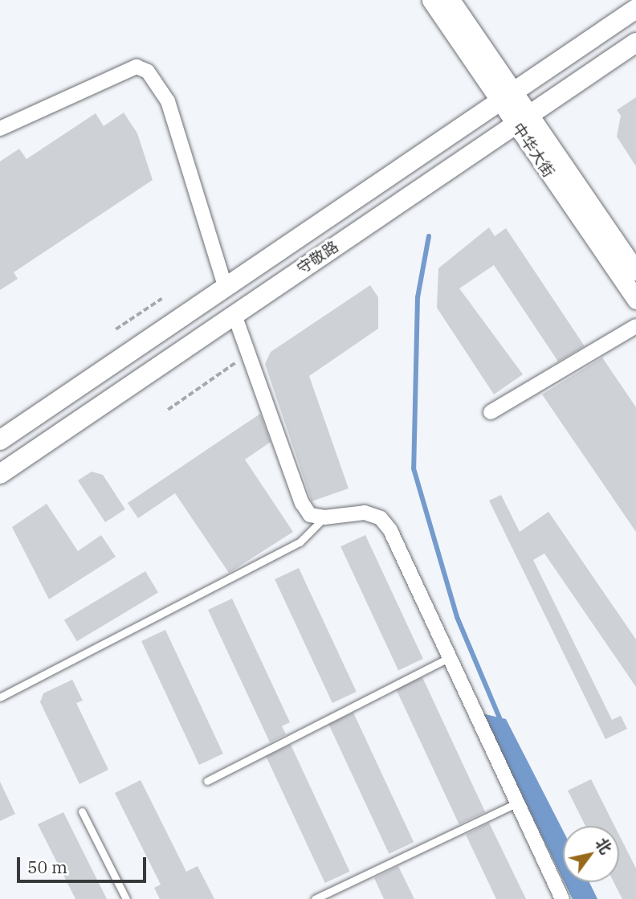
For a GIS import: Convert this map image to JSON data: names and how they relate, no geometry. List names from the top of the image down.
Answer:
{
  "streets": {
    "main road": ["守敬路"],
    "street": ["中华大街"]
  },
  "crossings": [
    ["中华大街", "守敬路"]
  ],
  "scale_bar": "50 m",
  "north": "top right"
}
